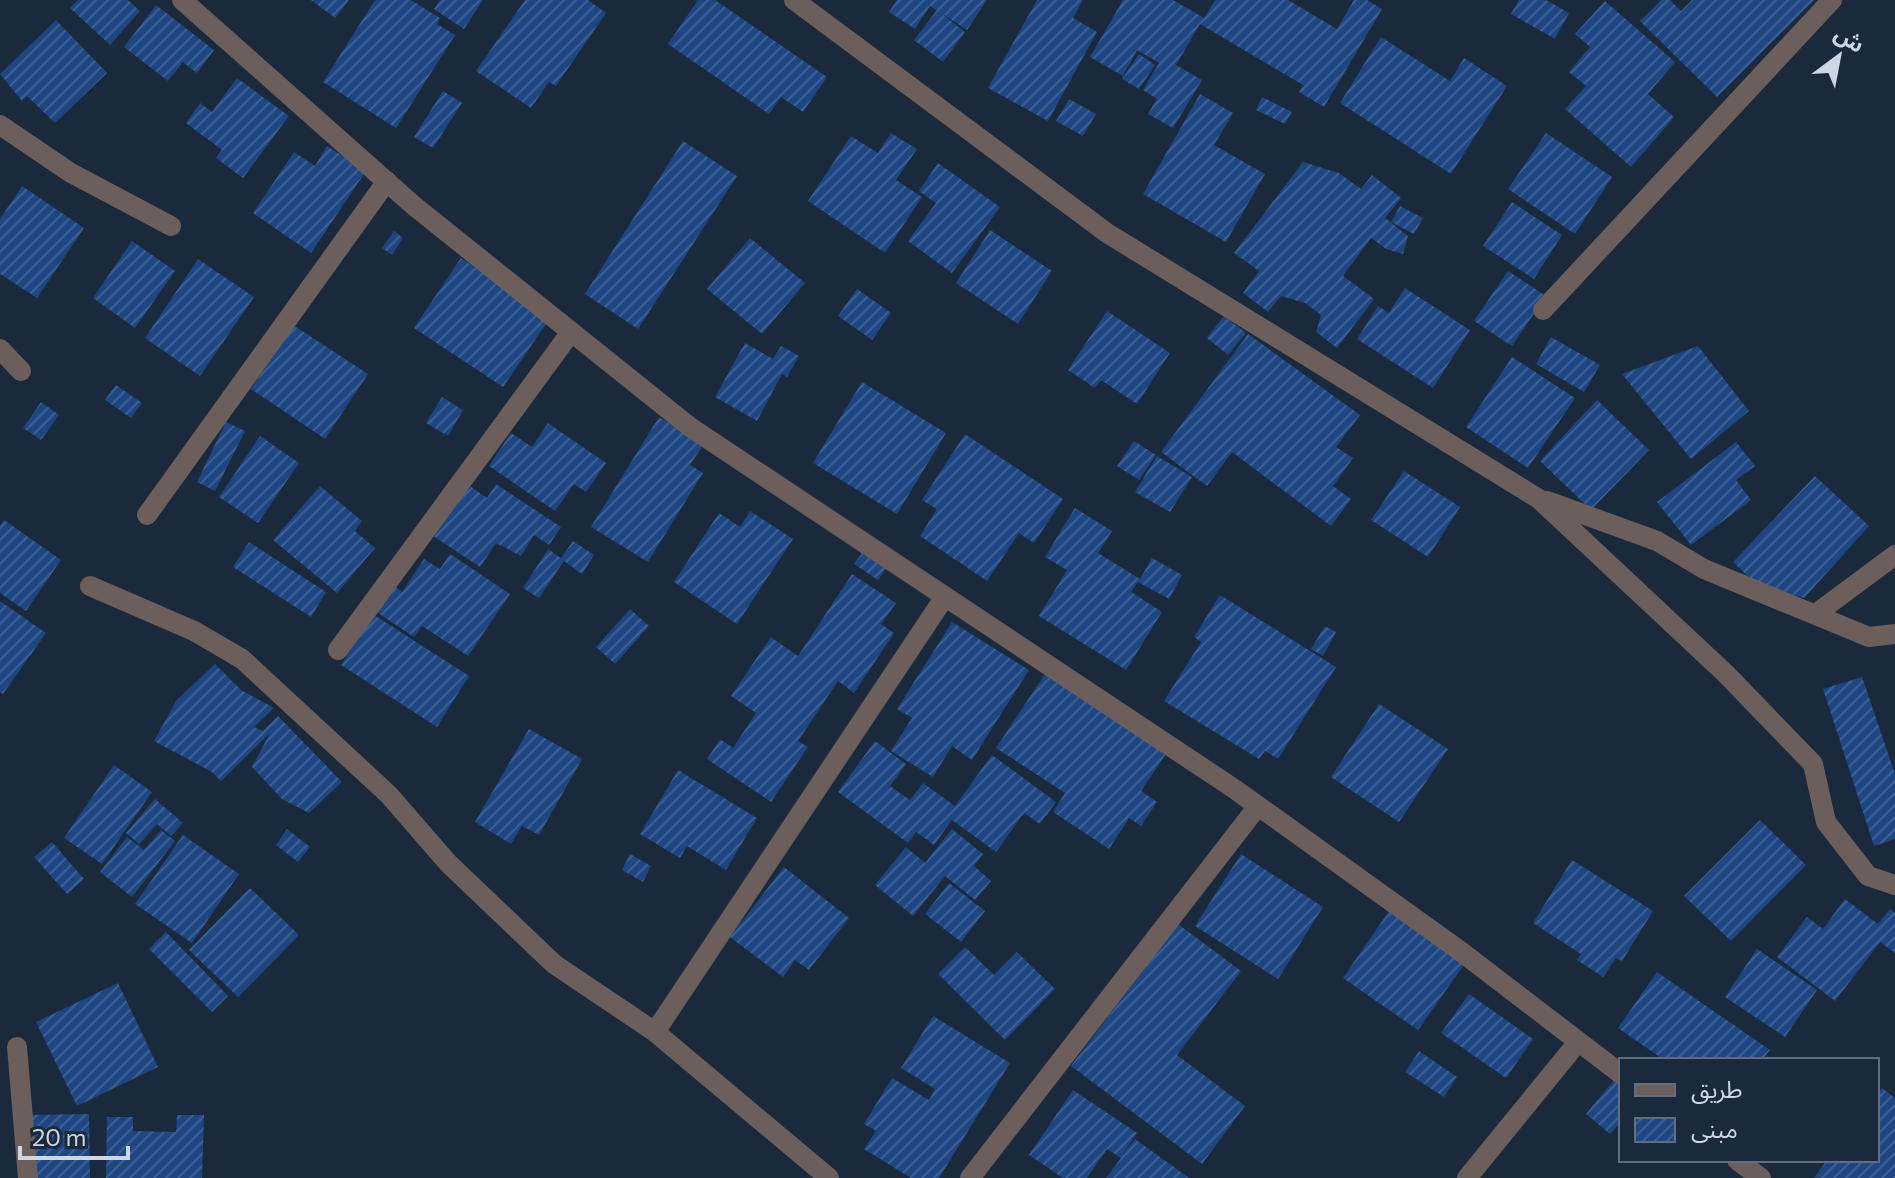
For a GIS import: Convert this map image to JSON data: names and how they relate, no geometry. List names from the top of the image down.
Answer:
{
  "legend": ["طريق", "مبنى"],
  "scale_bar": "20 m",
  "north": "top right"
}
